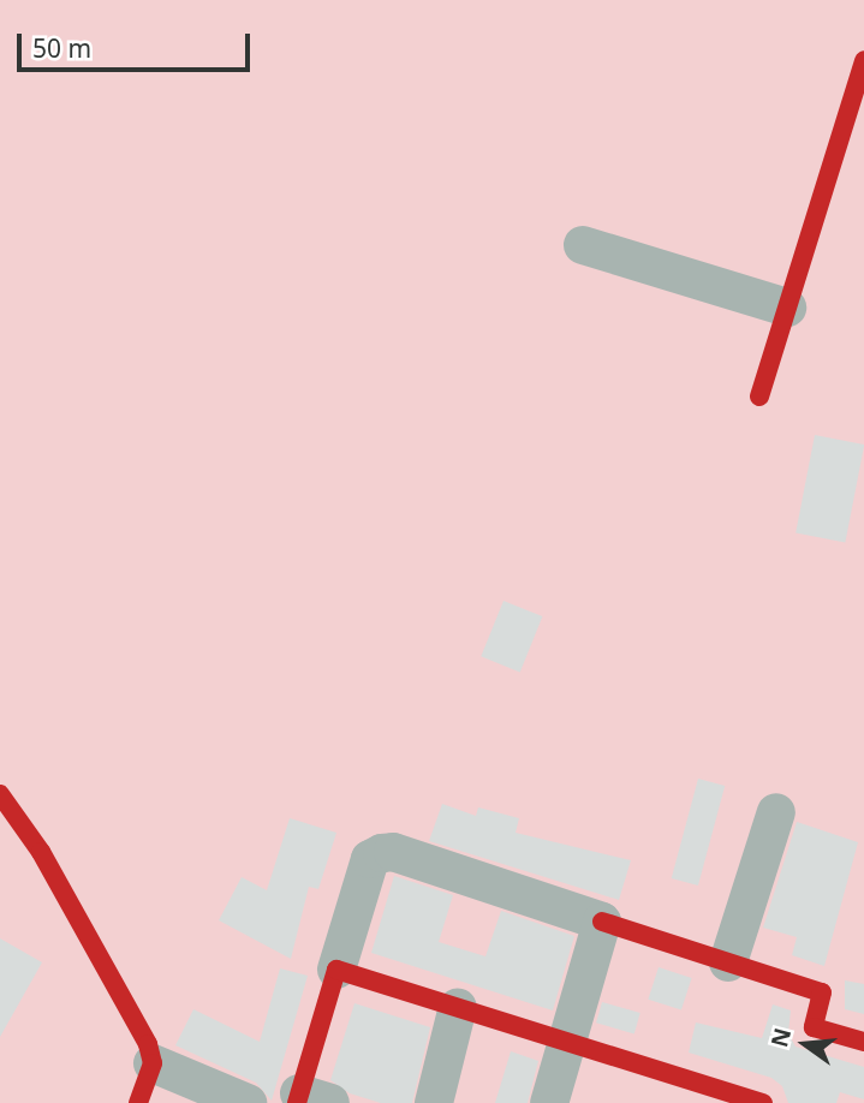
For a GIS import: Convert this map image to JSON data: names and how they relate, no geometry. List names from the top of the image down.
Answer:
{
  "scale_bar": "50 m",
  "north": "left"
}
